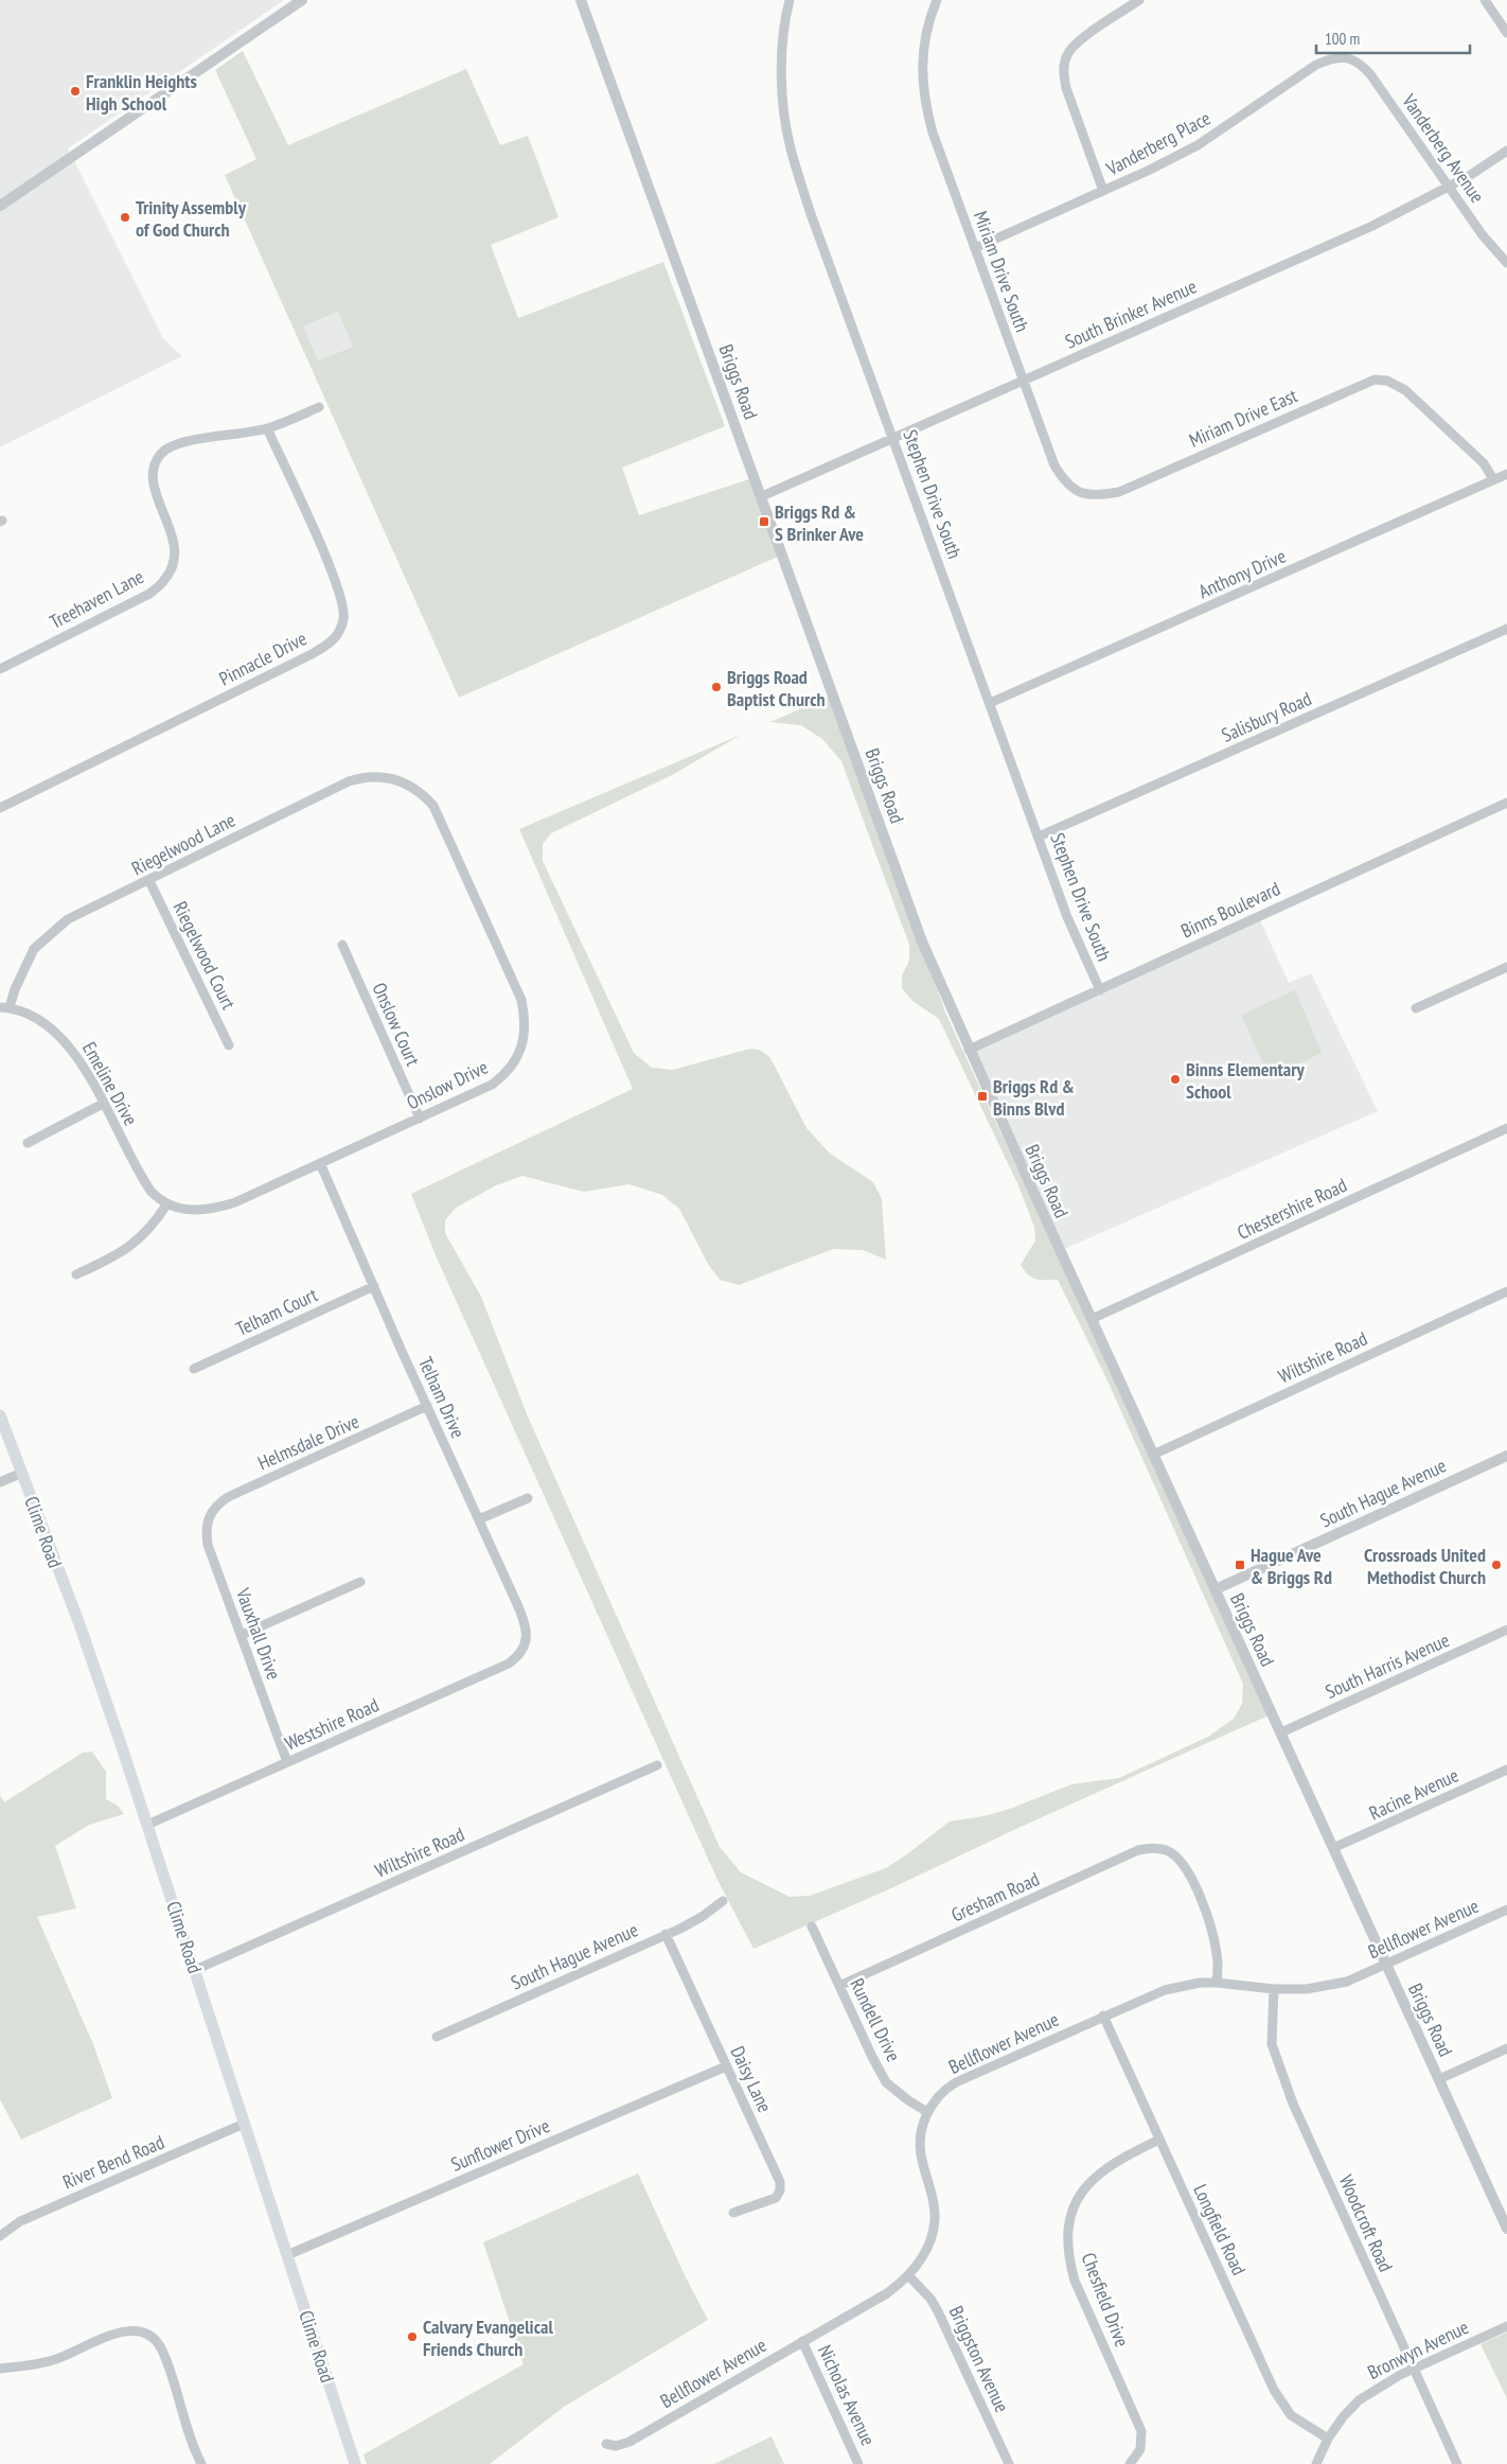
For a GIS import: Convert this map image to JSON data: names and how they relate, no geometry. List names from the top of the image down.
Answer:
{
  "streets": {
    "main road": ["Clime Road"],
    "street": [
      "Vanderberg Place",
      "Vanderberg Avenue",
      "Miriam Drive South",
      "South Brinker Avenue",
      "Briggs Road",
      "Miriam Drive East",
      "Stephen Drive South",
      "Anthony Drive",
      "Treehaven Lane",
      "Pinnacle Drive",
      "Salisbury Road",
      "Riegelwood Lane",
      "Binns Boulevard",
      "Riegelwood Court",
      "Onslow Court",
      "Emeline Drive",
      "Onslow Drive",
      "Chestershire Road",
      "Telham Court",
      "Wiltshire Road",
      "Telham Drive",
      "Helmsdale Drive",
      "South Hague Avenue",
      "Vauxhall Drive",
      "South Harris Avenue",
      "Westshire Road",
      "Racine Avenue",
      "Gresham Road",
      "Bellflower Avenue",
      "Rundell Drive",
      "Daisy Lane",
      "Sunflower Drive",
      "River Bend Road",
      "Woodcroft Road",
      "Longfield Road",
      "Chesfield Drive",
      "Bronwyn Avenue",
      "Briggston Avenue",
      "Nicholas Avenue"
    ]
  },
  "crossings": [
    ["Vanderberg Place", "Vanderberg Avenue"],
    ["Vanderberg Place", "Miriam Drive South"],
    ["Vanderberg Avenue", "South Brinker Avenue"],
    ["Miriam Drive South", "South Brinker Avenue"],
    ["Miriam Drive South", "Miriam Drive East"],
    ["South Brinker Avenue", "Briggs Road"],
    ["South Brinker Avenue", "Stephen Drive South"],
    ["Briggs Road", "Binns Boulevard"],
    ["Briggs Road", "Chestershire Road"],
    ["Briggs Road", "Wiltshire Road"],
    ["Briggs Road", "South Hague Avenue"],
    ["Briggs Road", "South Harris Avenue"],
    ["Briggs Road", "Racine Avenue"],
    ["Briggs Road", "Bellflower Avenue"],
    ["Miriam Drive East", "Anthony Drive"],
    ["Stephen Drive South", "Anthony Drive"],
    ["Stephen Drive South", "Salisbury Road"],
    ["Stephen Drive South", "Binns Boulevard"],
    ["Treehaven Lane", "Pinnacle Drive"],
    ["Riegelwood Lane", "Riegelwood Court"],
    ["Riegelwood Lane", "Emeline Drive"],
    ["Riegelwood Lane", "Onslow Drive"],
    ["Onslow Court", "Onslow Drive"],
    ["Emeline Drive", "Onslow Drive"],
    ["Onslow Drive", "Telham Drive"],
    ["Telham Court", "Telham Drive"],
    ["Wiltshire Road", "Clime Road"],
    ["Telham Drive", "Helmsdale Drive"],
    ["Telham Drive", "Westshire Road"],
    ["Helmsdale Drive", "Vauxhall Drive"],
    ["South Hague Avenue", "Daisy Lane"],
    ["Clime Road", "Westshire Road"],
    ["Clime Road", "Sunflower Drive"],
    ["Clime Road", "River Bend Road"],
    ["Vauxhall Drive", "Westshire Road"],
    ["Gresham Road", "Bellflower Avenue"],
    ["Gresham Road", "Rundell Drive"],
    ["Bellflower Avenue", "Rundell Drive"],
    ["Bellflower Avenue", "Woodcroft Road"],
    ["Bellflower Avenue", "Longfield Road"],
    ["Bellflower Avenue", "Briggston Avenue"],
    ["Bellflower Avenue", "Nicholas Avenue"],
    ["Daisy Lane", "Sunflower Drive"],
    ["Woodcroft Road", "Bronwyn Avenue"],
    ["Longfield Road", "Chesfield Drive"],
    ["Longfield Road", "Bronwyn Avenue"]
  ],
  "places": {
    "other": [
      "Franklin Heights High School",
      "Trinity Assembly of God Church",
      "Briggs Road Baptist Church",
      "Binns Elementary School",
      "Crossroads United Methodist Church",
      "Calvary Evangelical Friends Church"
    ],
    "transit": ["Briggs Rd & S Brinker Ave", "Briggs Rd & Binns Blvd", "Hague Ave & Briggs Rd"]
  },
  "scale_bar": "100 m"
}
